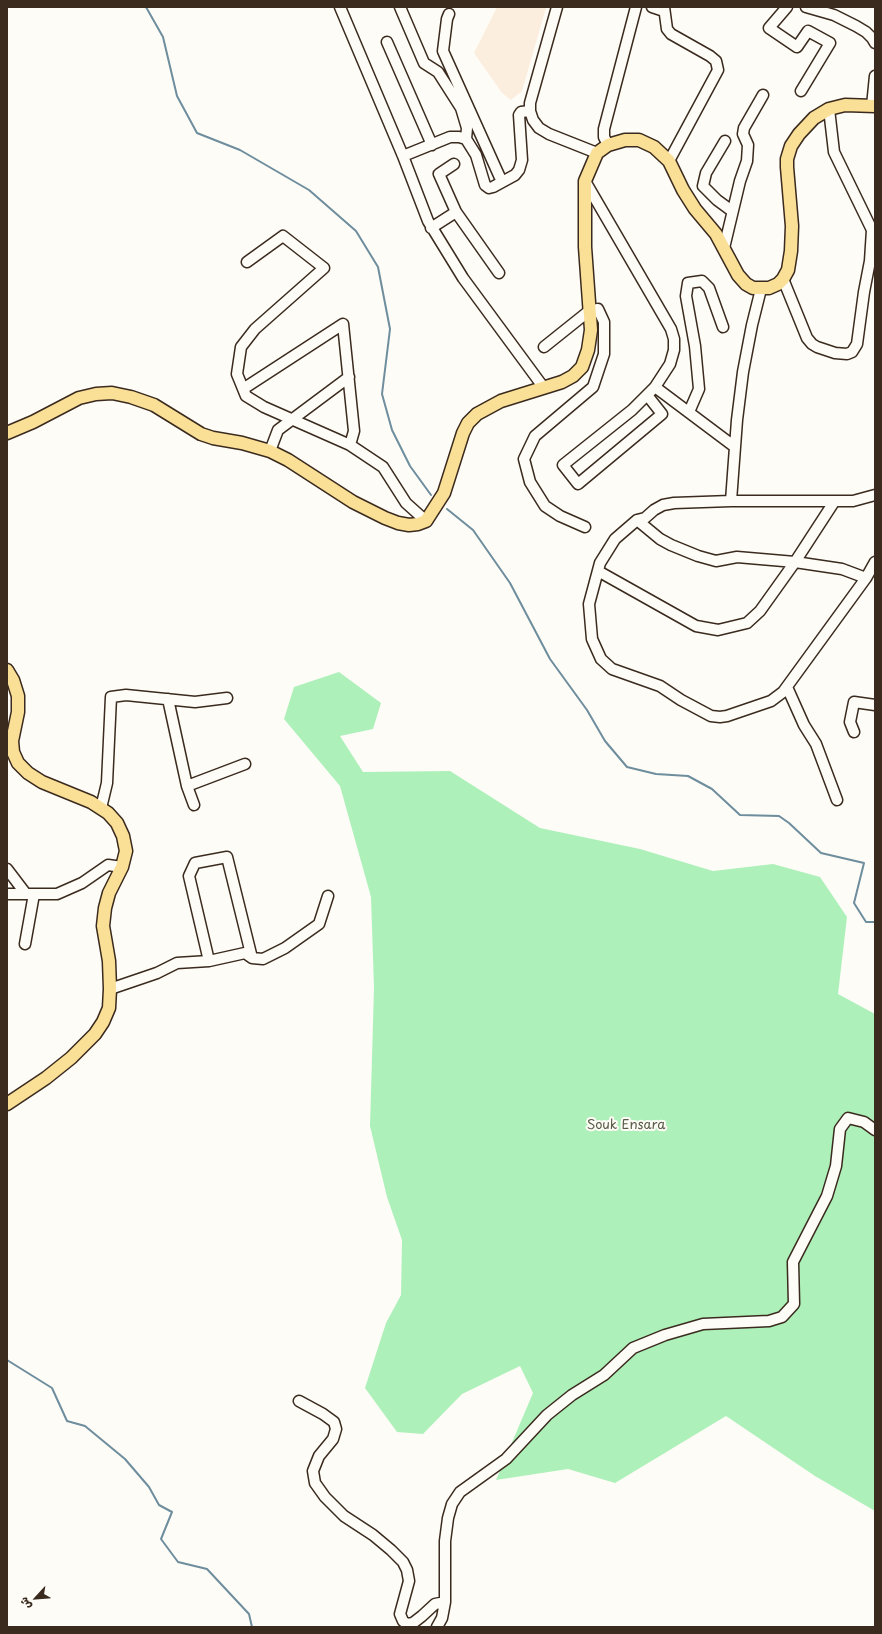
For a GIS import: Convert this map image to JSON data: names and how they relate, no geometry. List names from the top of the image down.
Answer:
{
  "parks": ["Souk Ensara"],
  "north": "bottom left"
}
